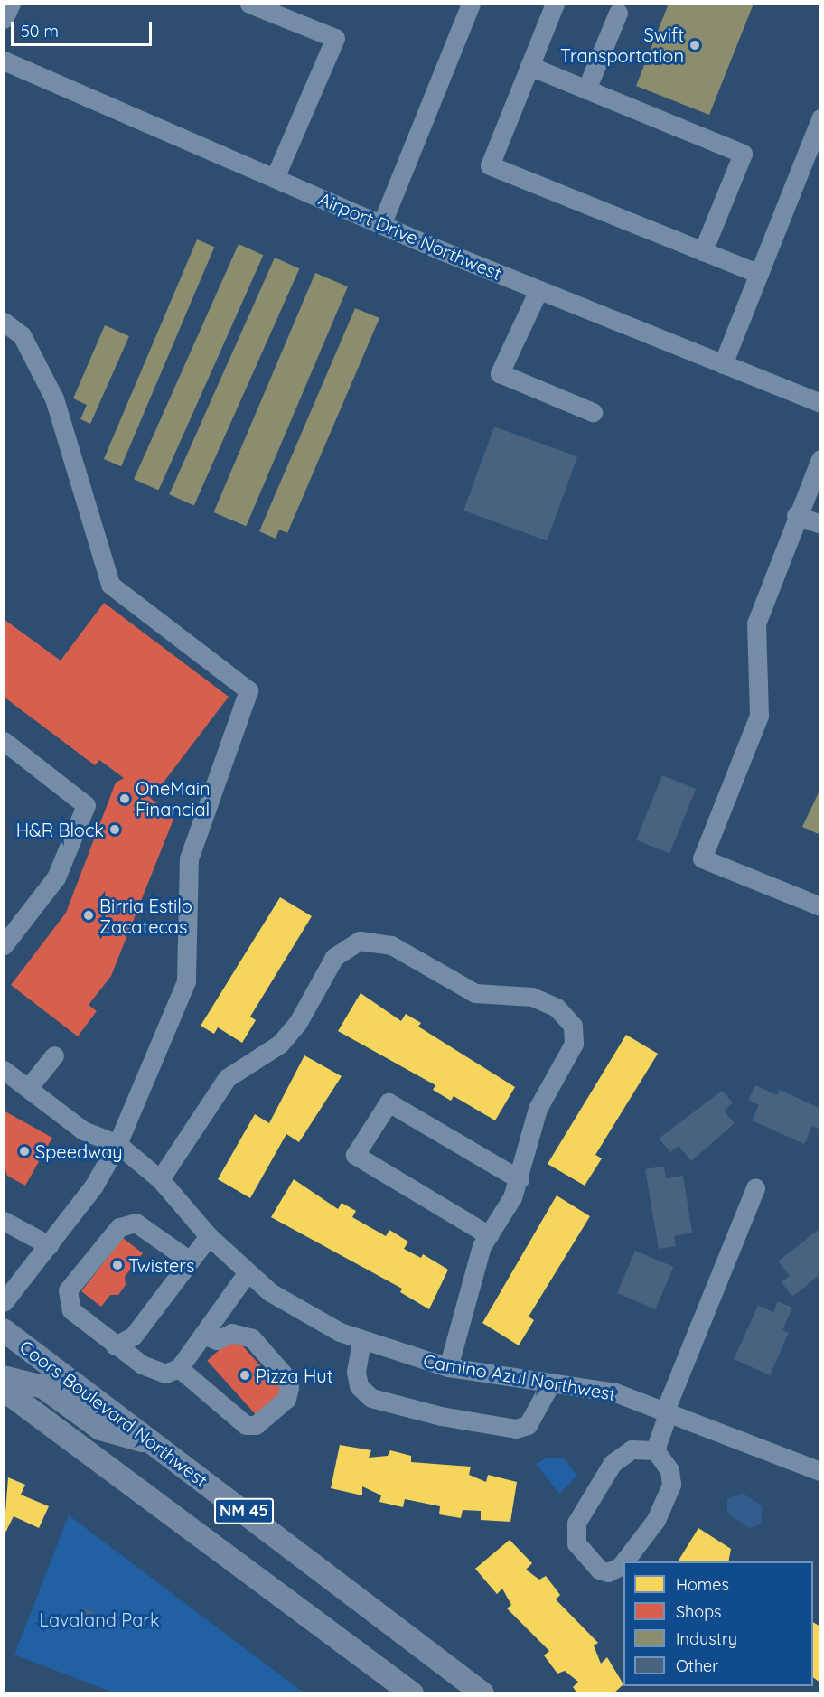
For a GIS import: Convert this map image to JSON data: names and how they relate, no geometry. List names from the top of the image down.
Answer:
{
  "streets": {
    "main road": ["Coors Boulevard Northwest", "NM 45"],
    "street": ["Airport Drive Northwest", "Camino Azul Northwest"]
  },
  "parks": ["Lavaland Park"],
  "places": [
    "Swift Transportation",
    "OneMain Financial",
    "H&R Block",
    "Birria Estilo Zacatecas",
    "Speedway",
    "Twisters",
    "Pizza Hut"
  ],
  "legend": [
    "Homes",
    "Shops",
    "Industry",
    "Other"
  ],
  "scale_bar": "50 m"
}
